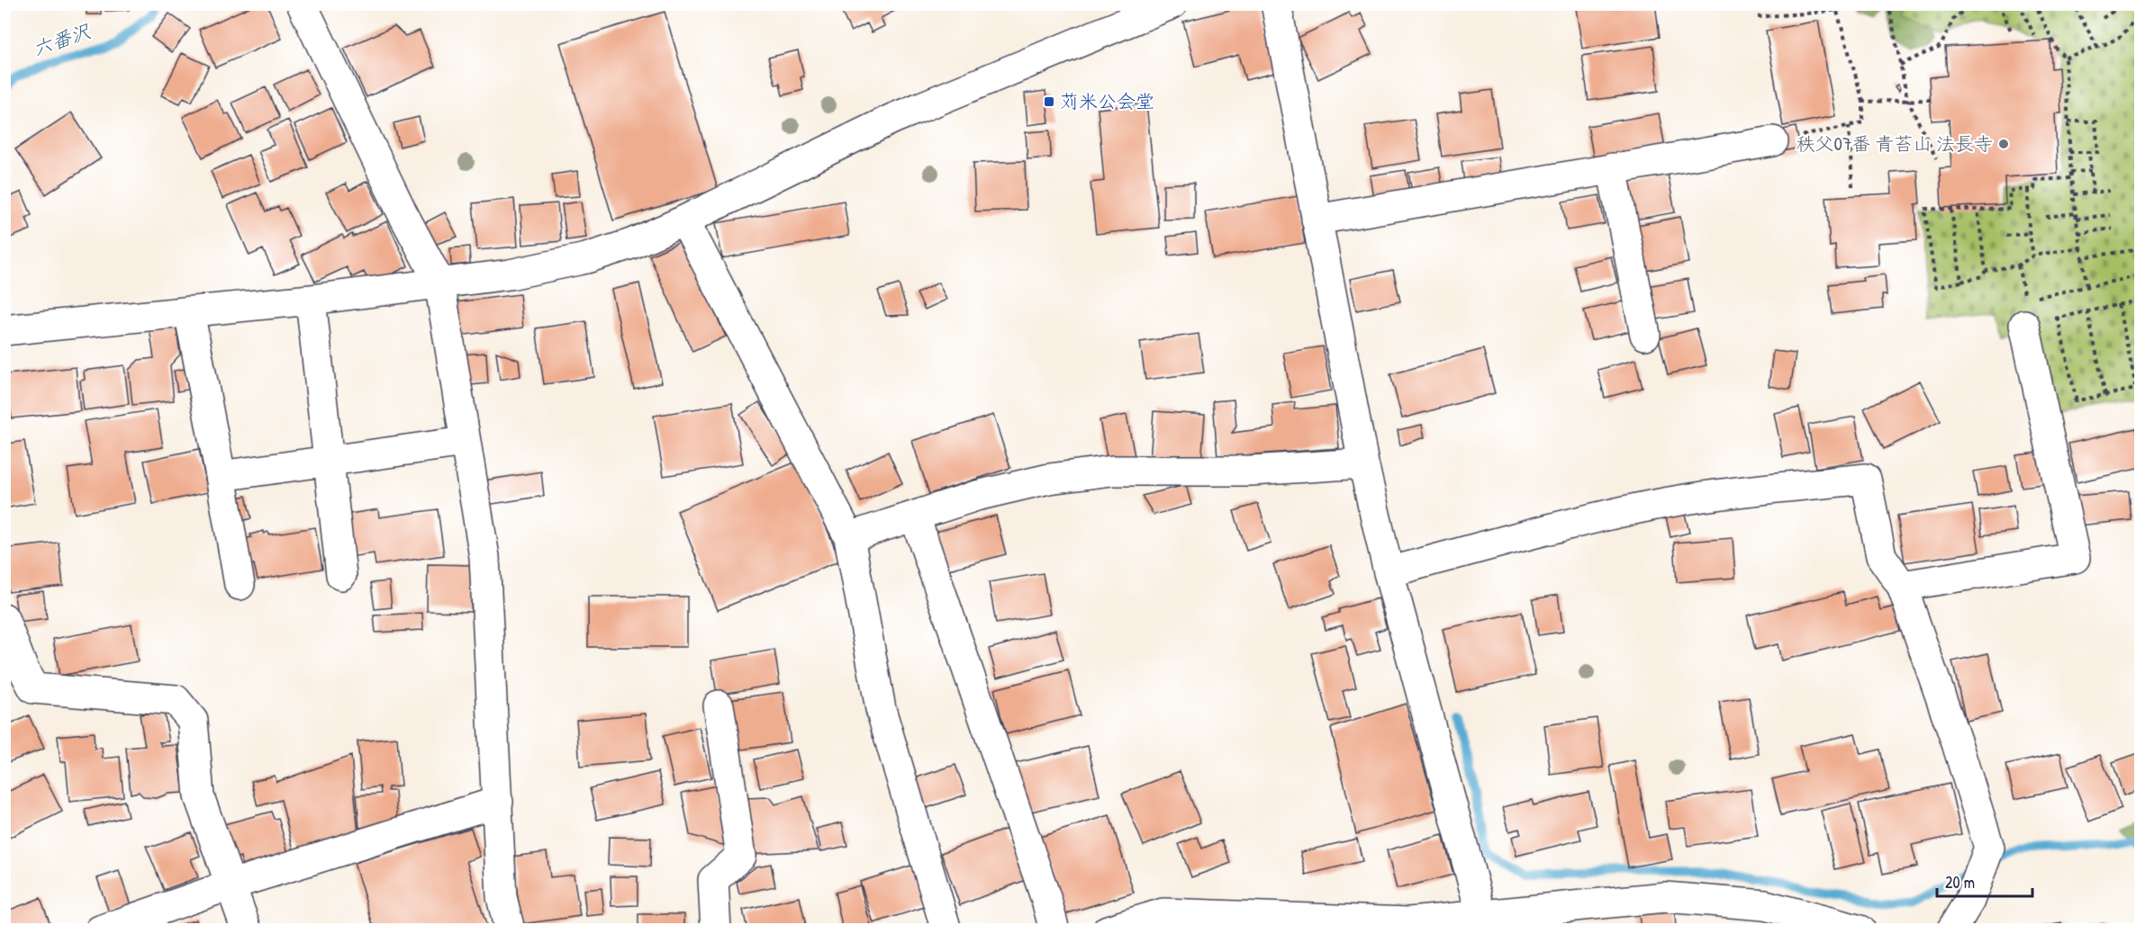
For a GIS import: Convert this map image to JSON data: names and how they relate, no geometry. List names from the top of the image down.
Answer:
{
  "water": ["六番沢"],
  "places": {
    "transit": ["苅米公会堂"],
    "other": ["秩父07番 青苔山 法長寺"]
  },
  "scale_bar": "20 m"
}
